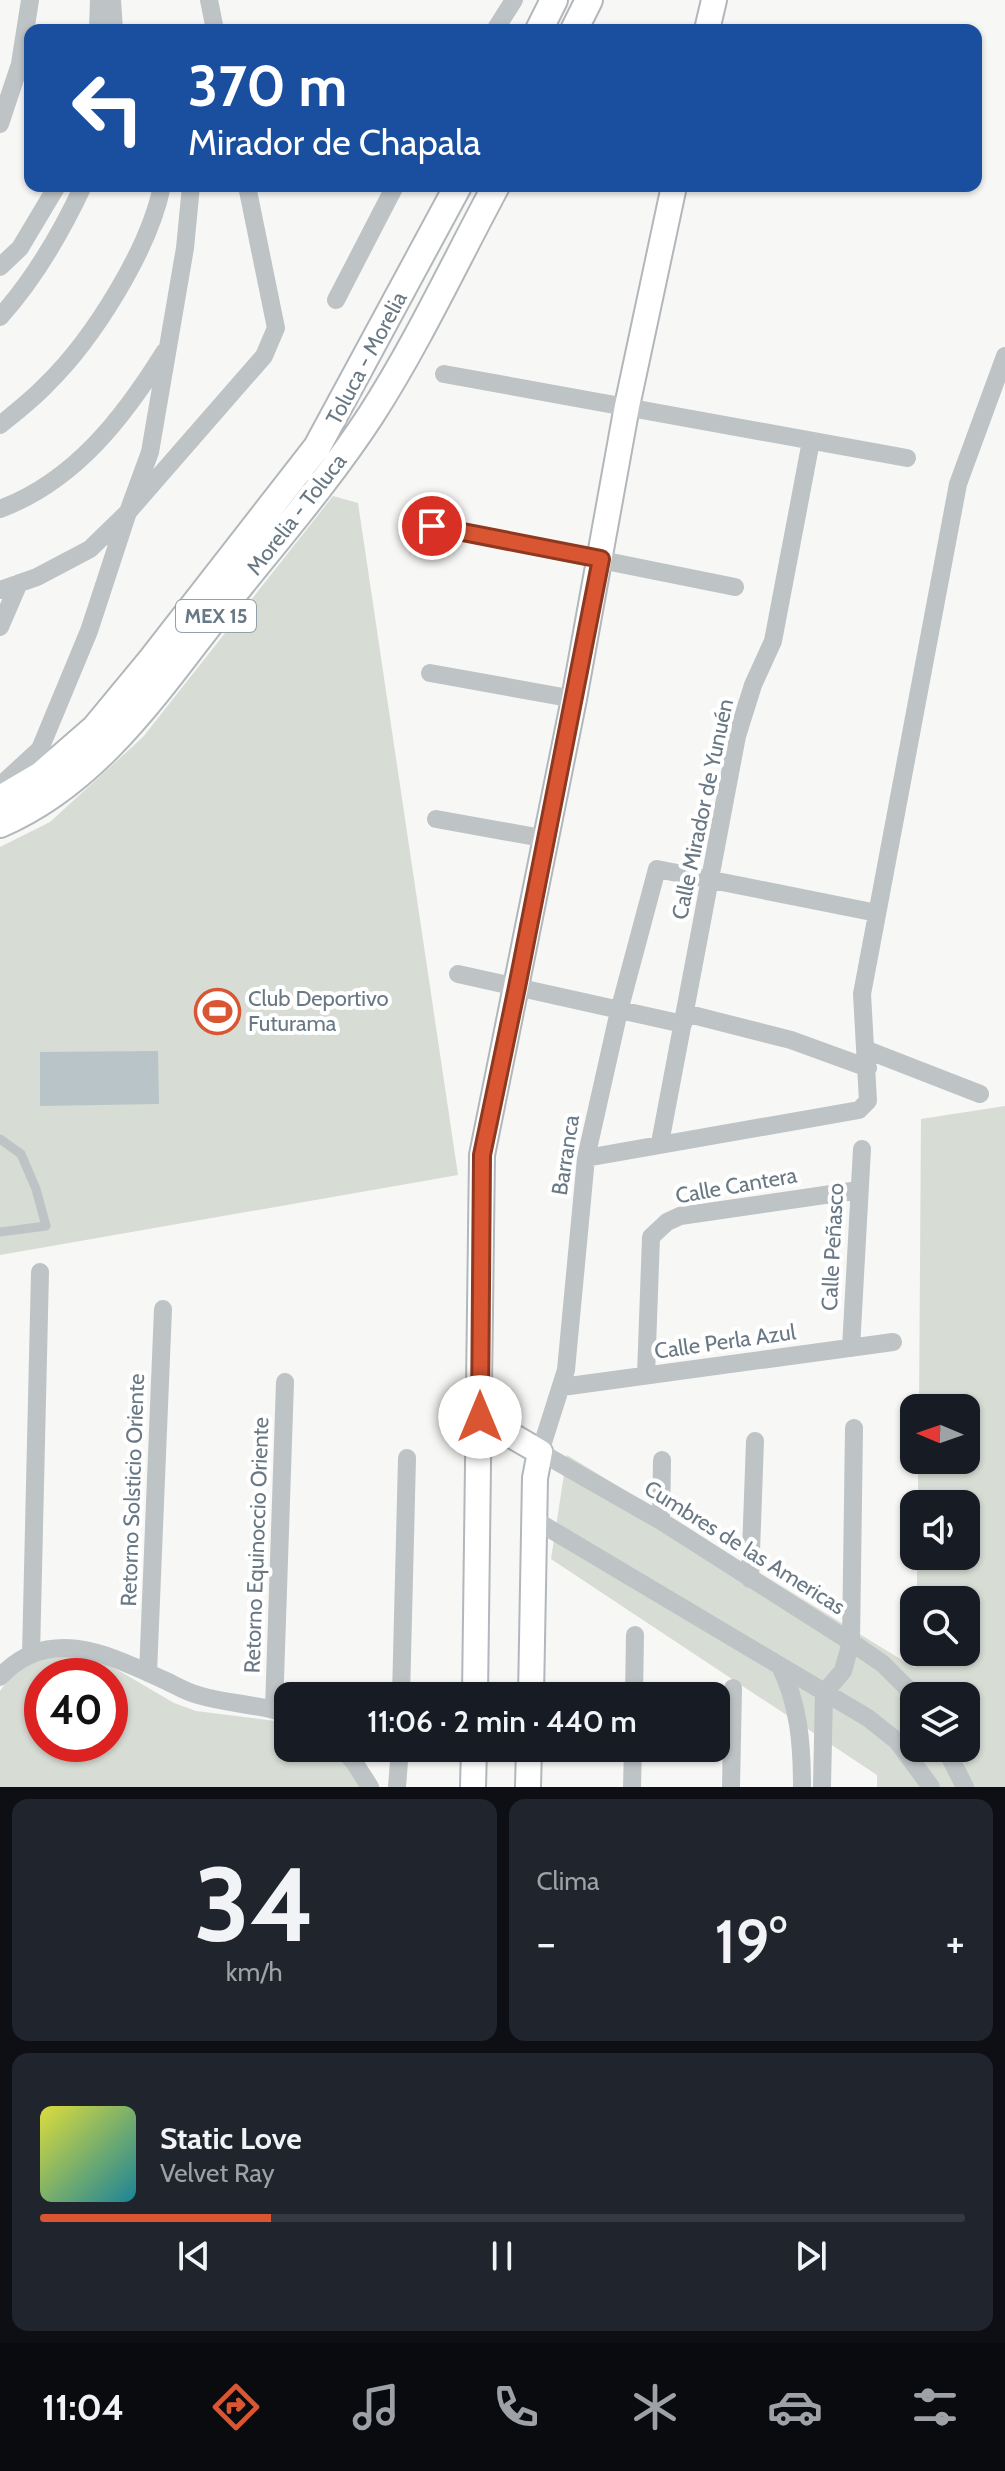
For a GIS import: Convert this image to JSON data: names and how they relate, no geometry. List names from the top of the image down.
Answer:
{
  "streets": {
    "main road": ["Toluca - Morelia", "Morelia - Toluca", "MEX 15"],
    "street": [
      "Calle Mirador de Yunuén",
      "Barranca",
      "Calle Cantera",
      "Calle Peñasco",
      "Calle Perla Azul",
      "Retorno Solsticio Oriente",
      "Retorno Equinoccio Oriente",
      "Cumbres de las Americas"
    ]
  },
  "crossings": [
    ["Calle Mirador de Yunuén", "Barranca"],
    ["Barranca", "Calle Perla Azul"],
    ["Barranca", "Cumbres de las Americas"],
    ["Calle Cantera", "Calle Peñasco"],
    ["Calle Cantera", "Calle Perla Azul"],
    ["Calle Peñasco", "Calle Perla Azul"]
  ],
  "places": {
    "sports": ["Club Deportivo Futurama"]
  },
  "north": "left",
  "page": {
    "turn": ["370 m", "Mirador de Chapala"],
    "limit": "40",
    "trip": "11:06 · 2 min · 440 m",
    "tile": [
      ["34", "km/h"],
      "Clima"
    ],
    "heat": ["−", "19°", "+"],
    "song": ["Static Love", "Velvet Ray"],
    "tabs": "11:04"
  }
}
